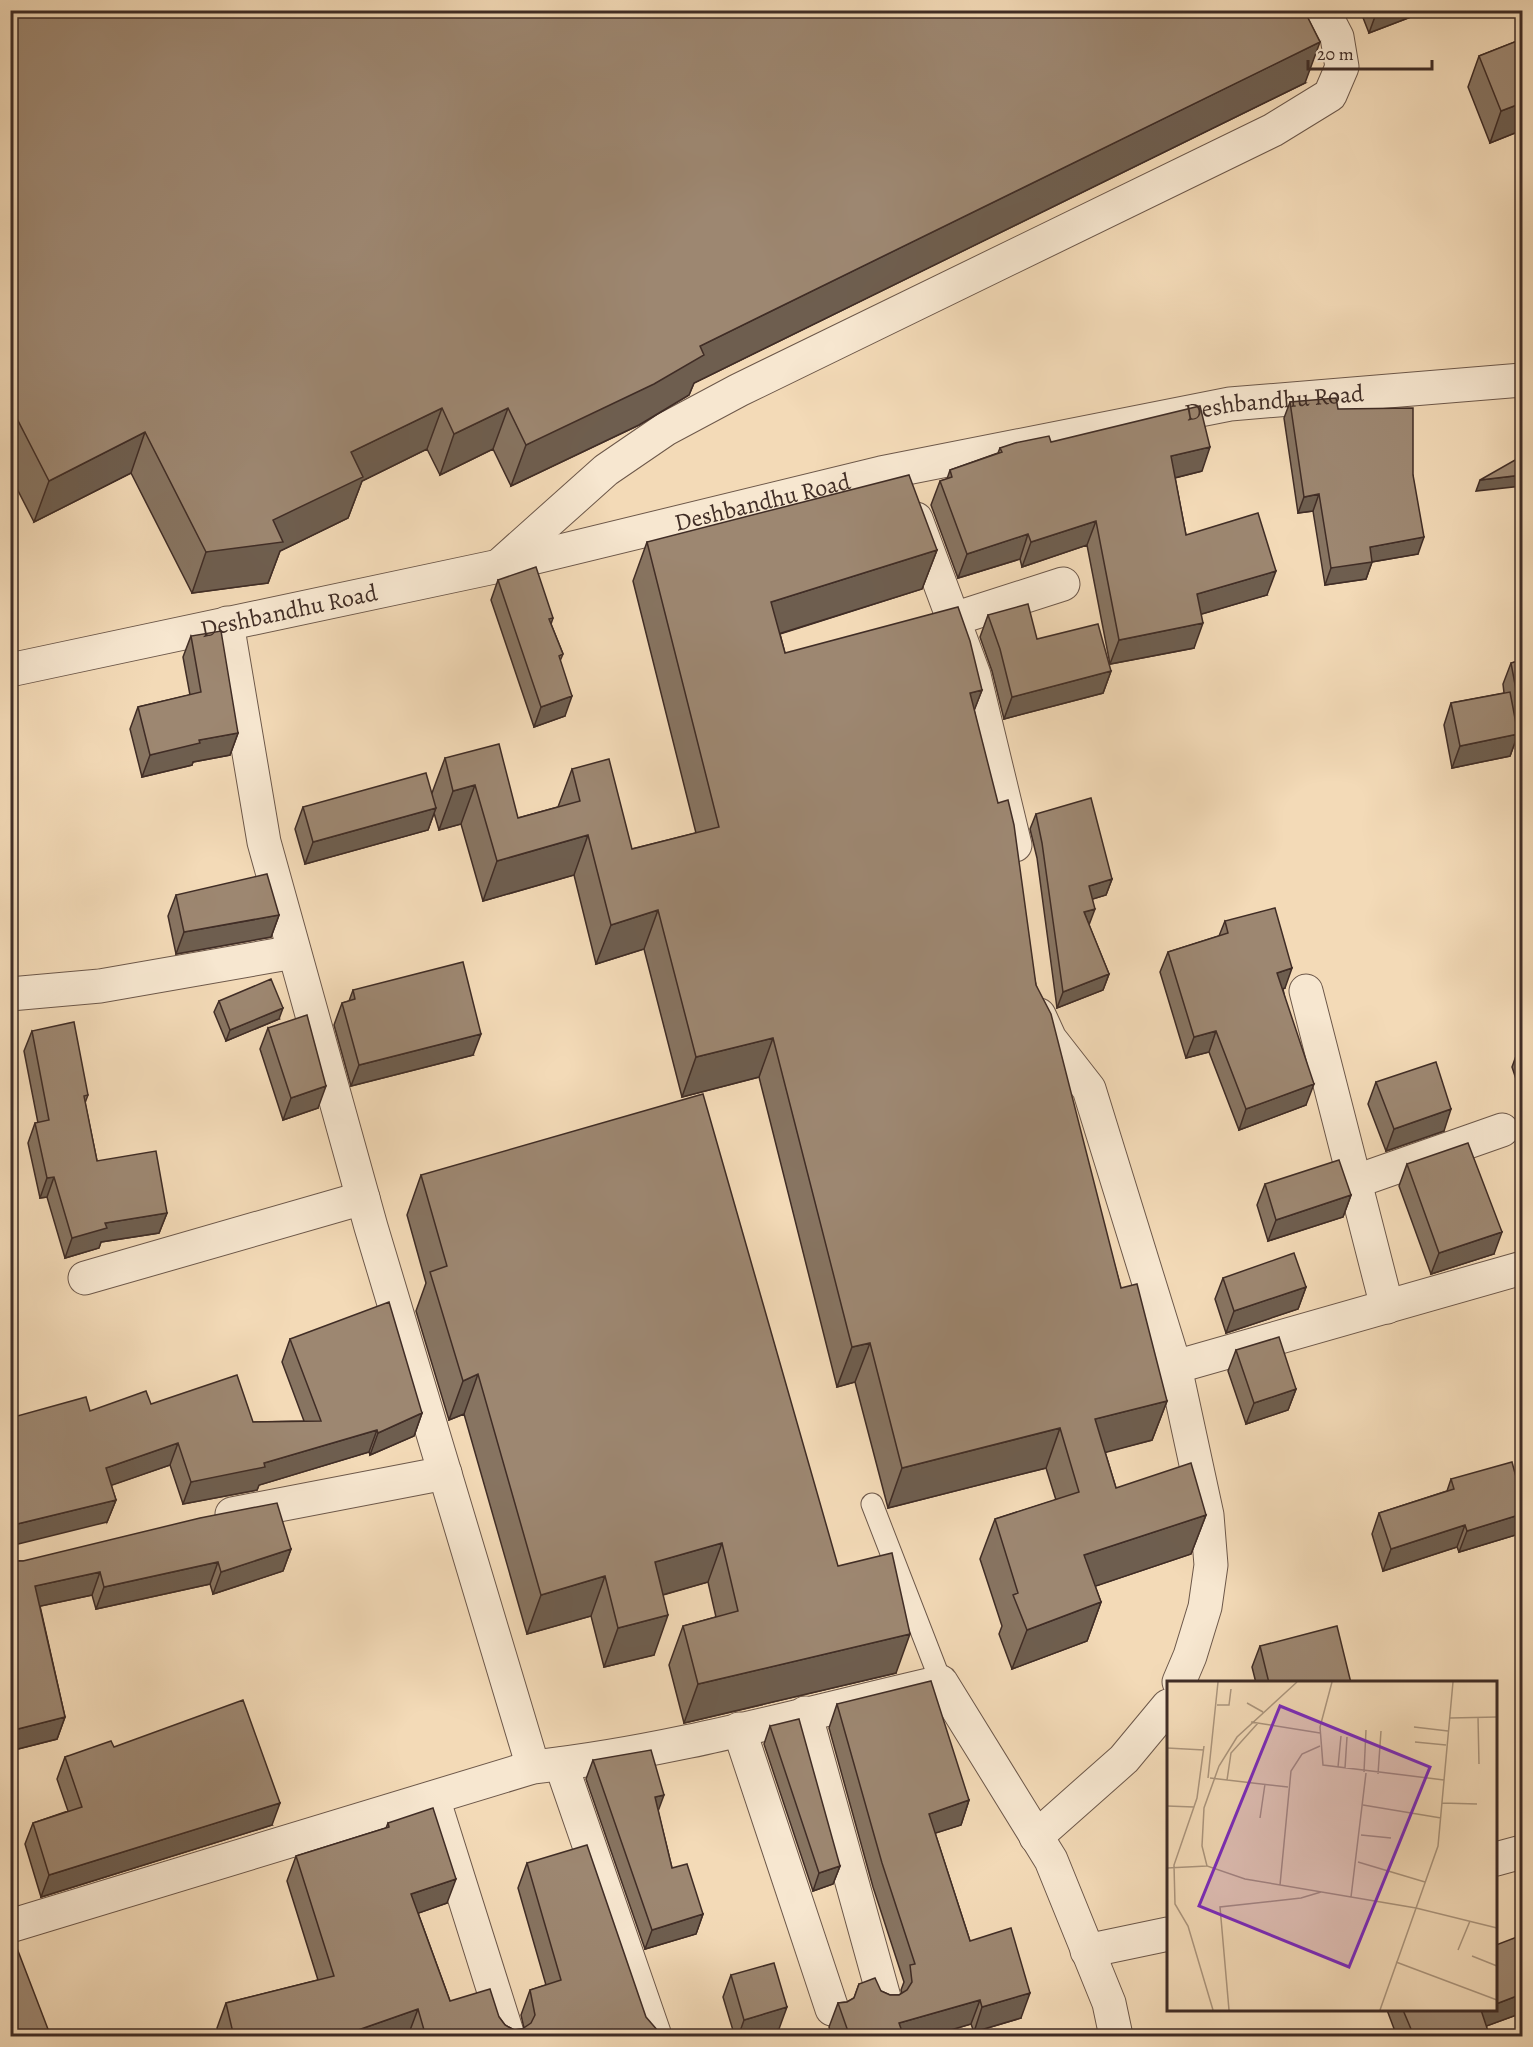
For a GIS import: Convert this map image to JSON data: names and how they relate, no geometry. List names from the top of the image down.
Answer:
{
  "streets": {
    "street": ["Deshbandhu Road"]
  },
  "scale_bar": "20 m"
}
